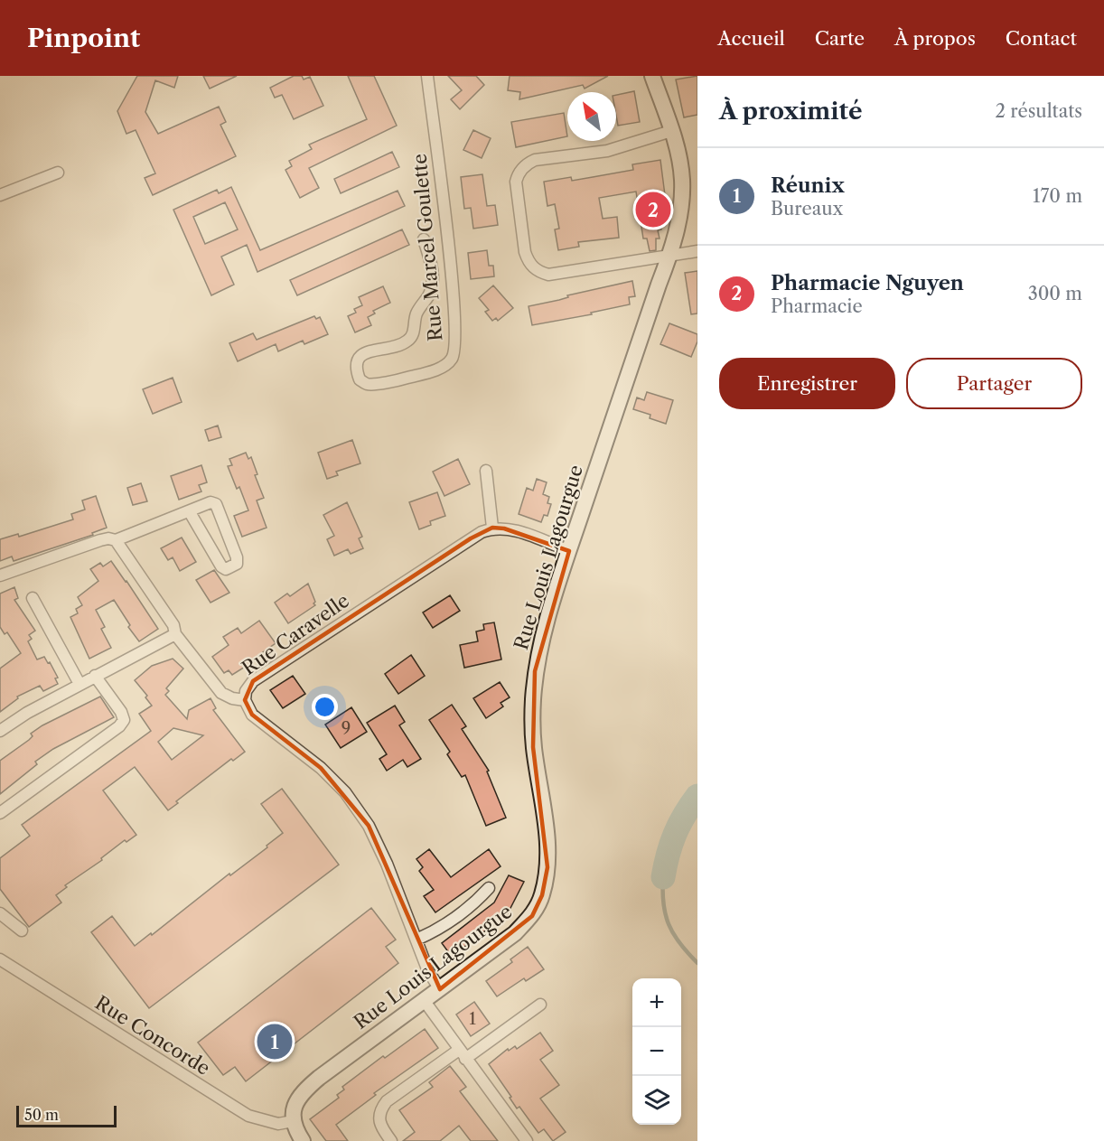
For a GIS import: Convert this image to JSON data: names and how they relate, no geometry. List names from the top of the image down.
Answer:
{
  "streets": {
    "main road": ["Rue Louis Lagourgue"],
    "street": ["Rue Marcel Goulette", "Rue Caravelle", "Rue Concorde"]
  },
  "crossings": [
    ["Rue Louis Lagourgue", "Rue Caravelle"],
    ["Rue Louis Lagourgue", "Rue Concorde"]
  ],
  "house_numbers": ["9", "1"],
  "scale_bar": "50 m",
  "north": "top left",
  "page": {
    "header": "Pinpoint",
    "nav": [
      "Accueil",
      "Carte",
      "À propos",
      "Contact"
    ],
    "heading": ["À proximité", "2 résultats"],
    "list": [
      {
        "mark": "1",
        "name": "Réunix",
        "note": "Bureaux",
        "value": "170 m"
      },
      {
        "mark": "2",
        "name": "Pharmacie Nguyen",
        "note": "Pharmacie",
        "value": "300 m"
      }
    ],
    "pins": ["2", "1"],
    "buttons": ["Enregistrer", "Partager"],
    "map_buttons": ["+", "−"],
    "scale": "50 m"
  }
}
